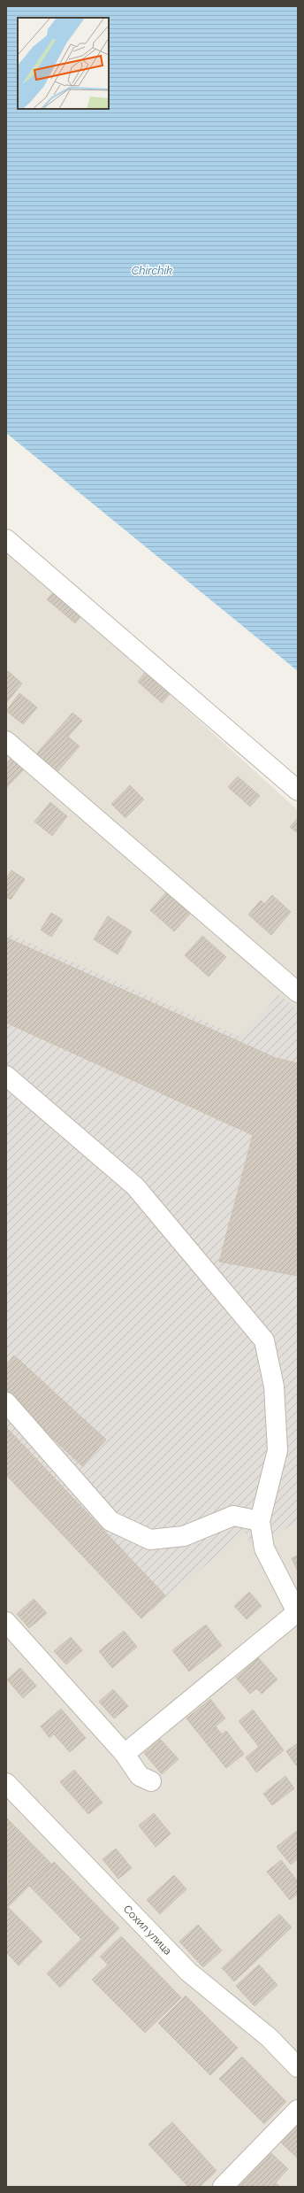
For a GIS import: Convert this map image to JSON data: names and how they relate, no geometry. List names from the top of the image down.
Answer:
{
  "streets": {
    "street": ["Сохил улица"]
  },
  "water": ["Chirchik"]
}
